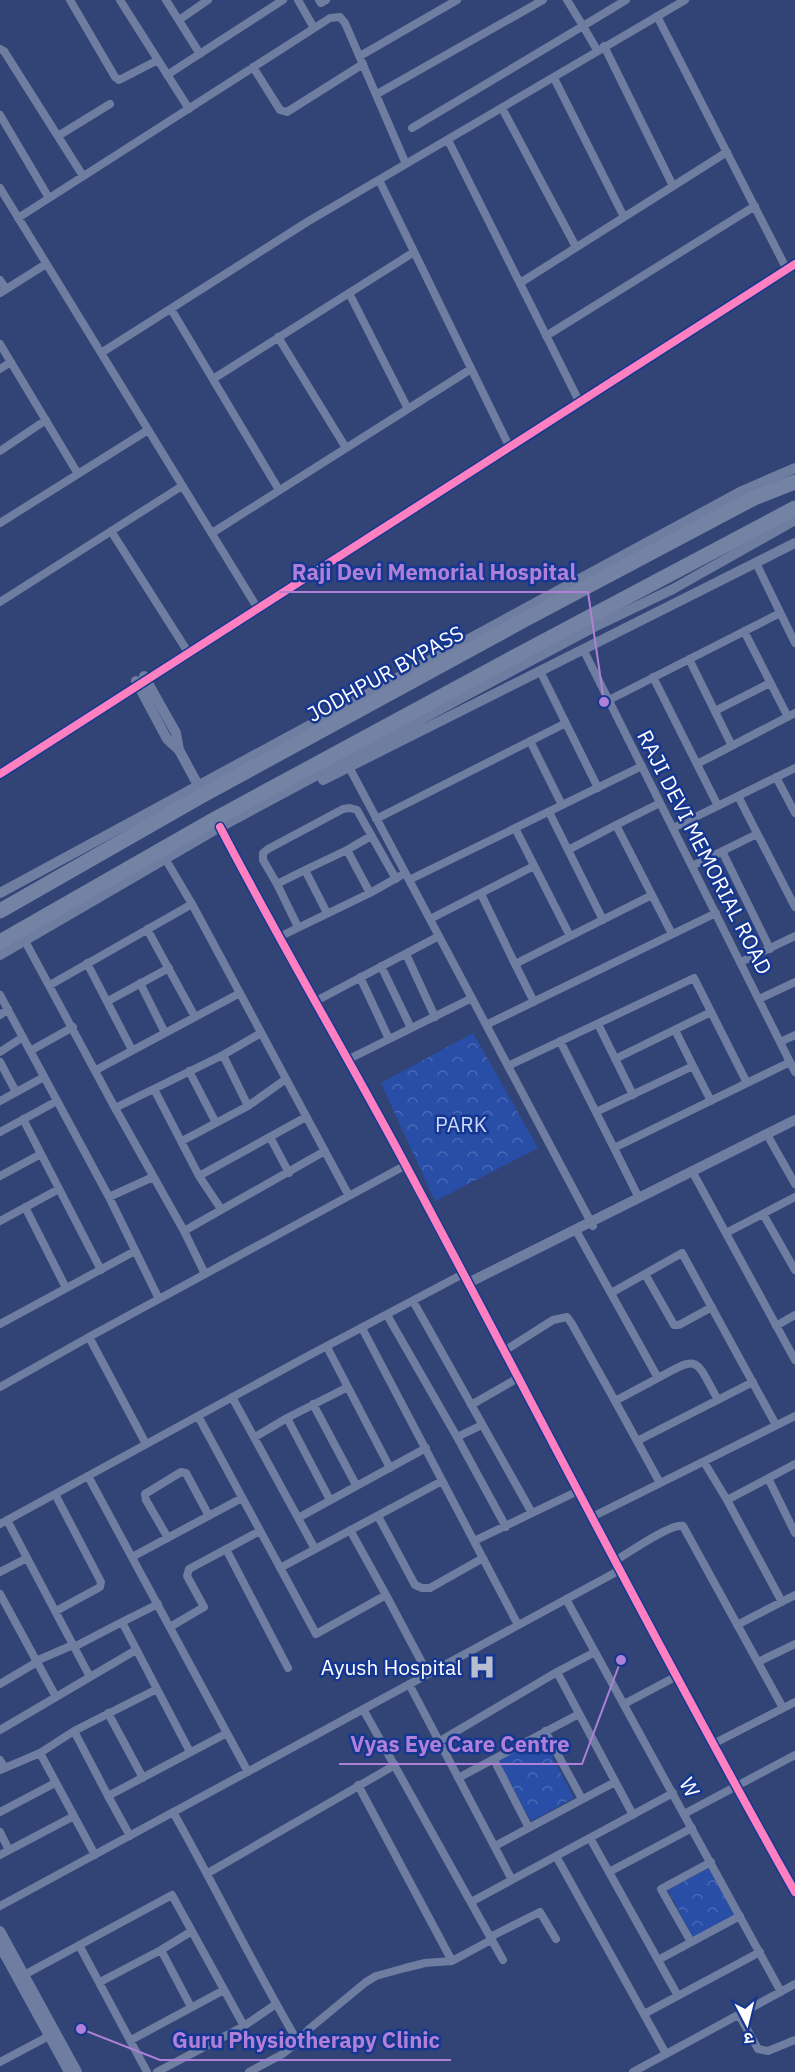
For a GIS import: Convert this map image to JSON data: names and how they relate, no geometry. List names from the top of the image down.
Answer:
{
  "streets": {
    "highway": ["JODHPUR BYPASS"],
    "street": ["RAJI DEVI MEMORIAL ROAD", "W"]
  },
  "parks": ["PARK"],
  "places": {
    "other": ["Raji Devi Memorial Hospital", "Vyas Eye Care Centre", "Guru Physiotherapy Clinic"],
    "hospital": ["Ayush Hospital"]
  },
  "north": "bottom"
}
